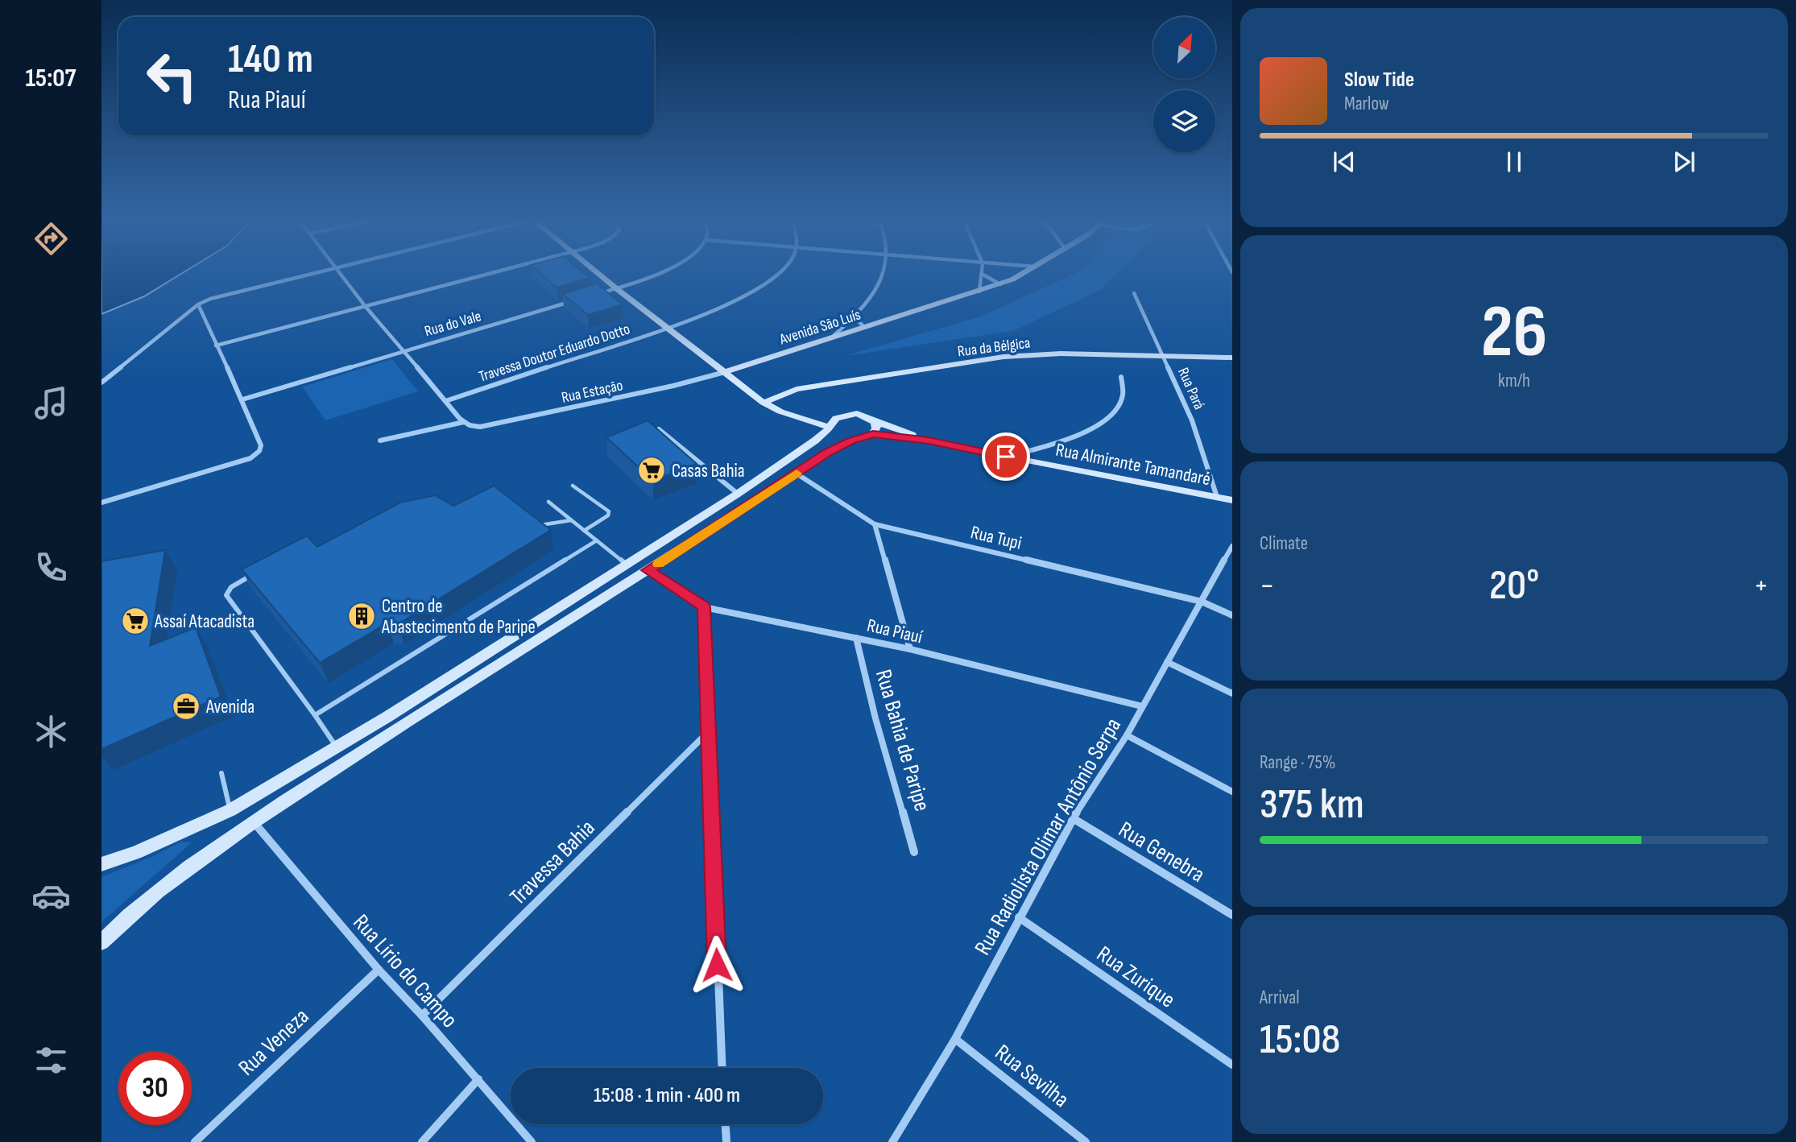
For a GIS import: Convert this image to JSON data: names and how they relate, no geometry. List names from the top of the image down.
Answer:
{
  "streets": {
    "main road": ["Avenida São Luís", "Rua da Bélgica", "Rua Almirante Tamandaré"],
    "street": [
      "Rua do Vale",
      "Travessa Doutor Eduardo Dotto",
      "Rua Pará",
      "Rua Estação",
      "Rua Tupi",
      "Rua Piauí",
      "Rua Bahia de Paripe",
      "Rua Radiolista Olimar Antônio Serpa",
      "Rua Genebra",
      "Travessa Bahia",
      "Rua Lírio do Campo",
      "Rua Zurique",
      "Rua Veneza",
      "Rua Sevilha"
    ]
  },
  "crossings": [
    ["Avenida São Luís", "Rua Estação"],
    ["Rua da Bélgica", "Rua Pará"],
    ["Rua Pará", "Rua Almirante Tamandaré"],
    ["Rua Tupi", "Rua Radiolista Olimar Antônio Serpa"],
    ["Rua Piauí", "Rua Bahia de Paripe"],
    ["Rua Piauí", "Rua Radiolista Olimar Antônio Serpa"],
    ["Rua Radiolista Olimar Antônio Serpa", "Rua Genebra"],
    ["Rua Radiolista Olimar Antônio Serpa", "Rua Zurique"],
    ["Rua Radiolista Olimar Antônio Serpa", "Rua Sevilha"],
    ["Travessa Bahia", "Rua Lírio do Campo"],
    ["Rua Lírio do Campo", "Rua Veneza"]
  ],
  "places": {
    "supermarket": ["Casas Bahia", "Assaí Atacadista"],
    "building": ["Centro de Abastecimento de Paripe"],
    "office": ["Avenida"]
  },
  "north": "top right",
  "page": {
    "tabs": "15:07",
    "turn": ["140 m", "Rua Piauí"],
    "song": ["Slow Tide", "Marlow"],
    "tile": [
      ["26", "km/h"],
      "Climate",
      ["Range · 75%", "375 km"],
      ["Arrival", "15:08"]
    ],
    "heat": ["−", "20°", "+"],
    "limit": "30",
    "trip": "15:08 · 1 min · 400 m"
  }
}
